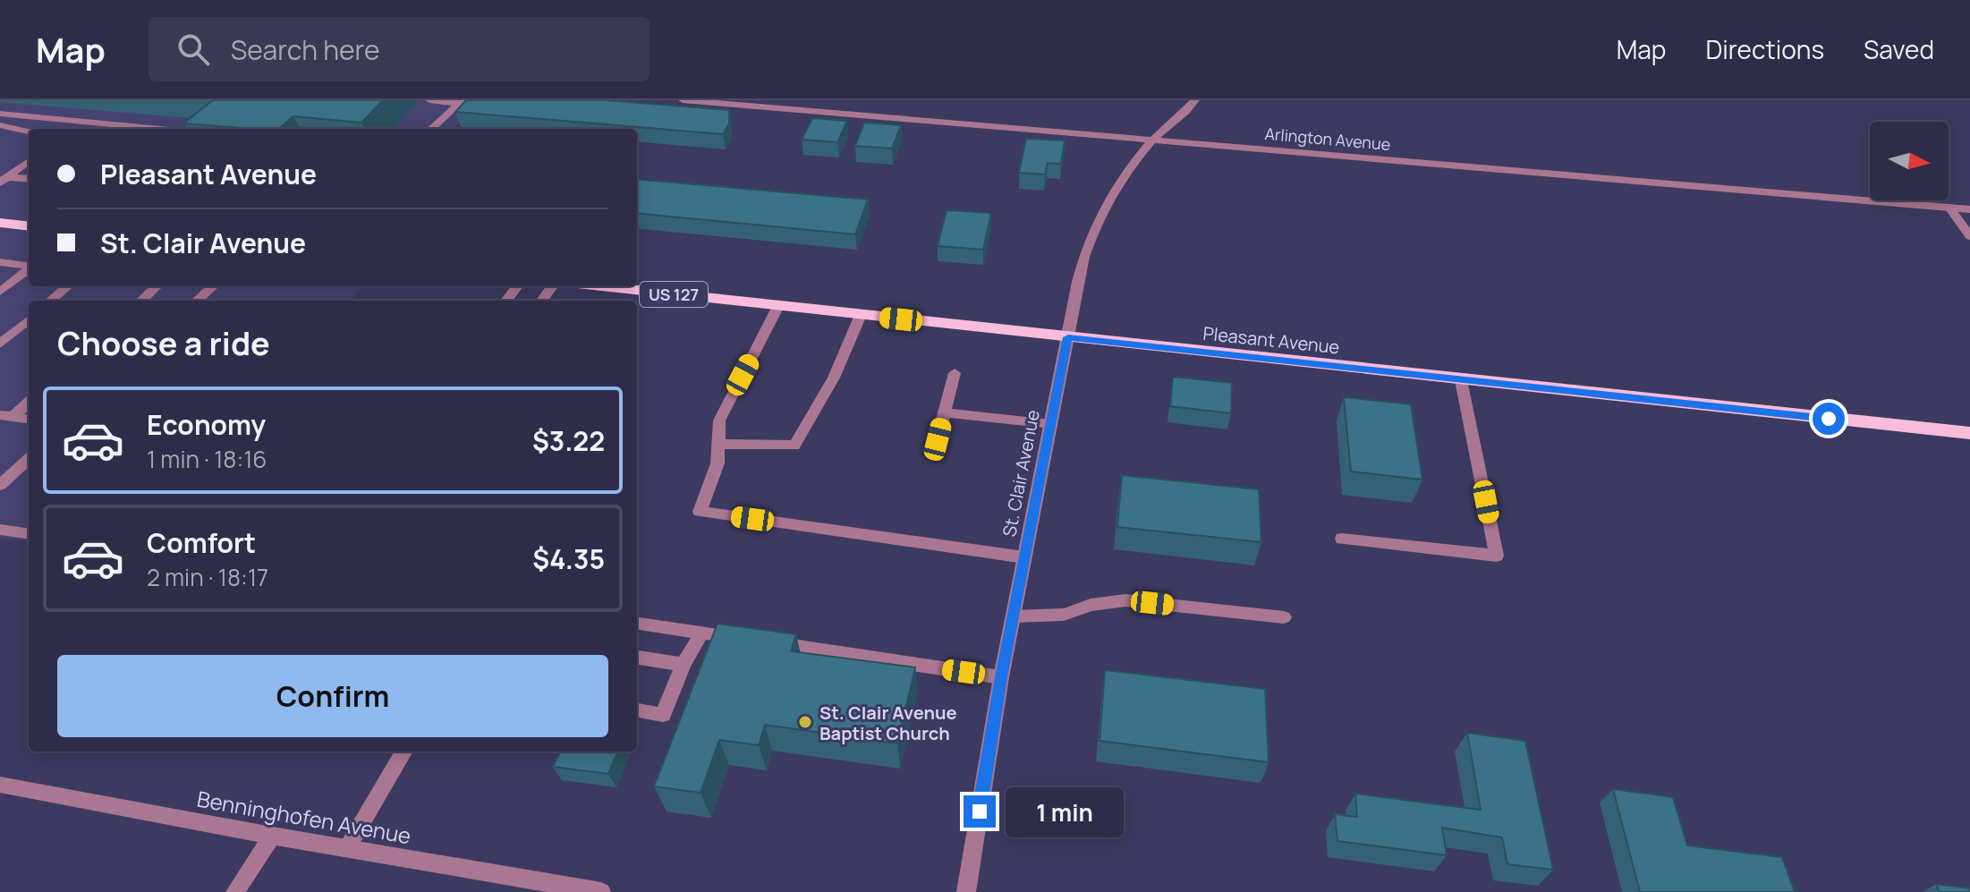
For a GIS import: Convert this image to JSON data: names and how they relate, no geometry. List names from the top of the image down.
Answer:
{
  "streets": {
    "main road": ["US 127", "Pleasant Avenue"],
    "street": ["Arlington Avenue", "St. Clair Avenue", "Benninghofen Avenue"]
  },
  "crossings": [
    ["Arlington Avenue", "St. Clair Avenue"],
    ["Pleasant Avenue", "St. Clair Avenue"]
  ],
  "places": ["St. Clair Avenue Baptist Church"],
  "north": "right",
  "page": {
    "header": "Map",
    "search": "Search here",
    "nav": ["Map", "Directions", "Saved"],
    "banner": ["Pleasant Avenue", "St. Clair Avenue"],
    "heading": "Choose a ride",
    "list": [
      {
        "name": "Economy",
        "note": "1 min · 18:16",
        "value": "$3.22"
      },
      {
        "name": "Comfort",
        "note": "2 min · 18:17",
        "value": "$4.35"
      }
    ],
    "buttons": "Confirm",
    "bubble": "1 min"
  }
}
